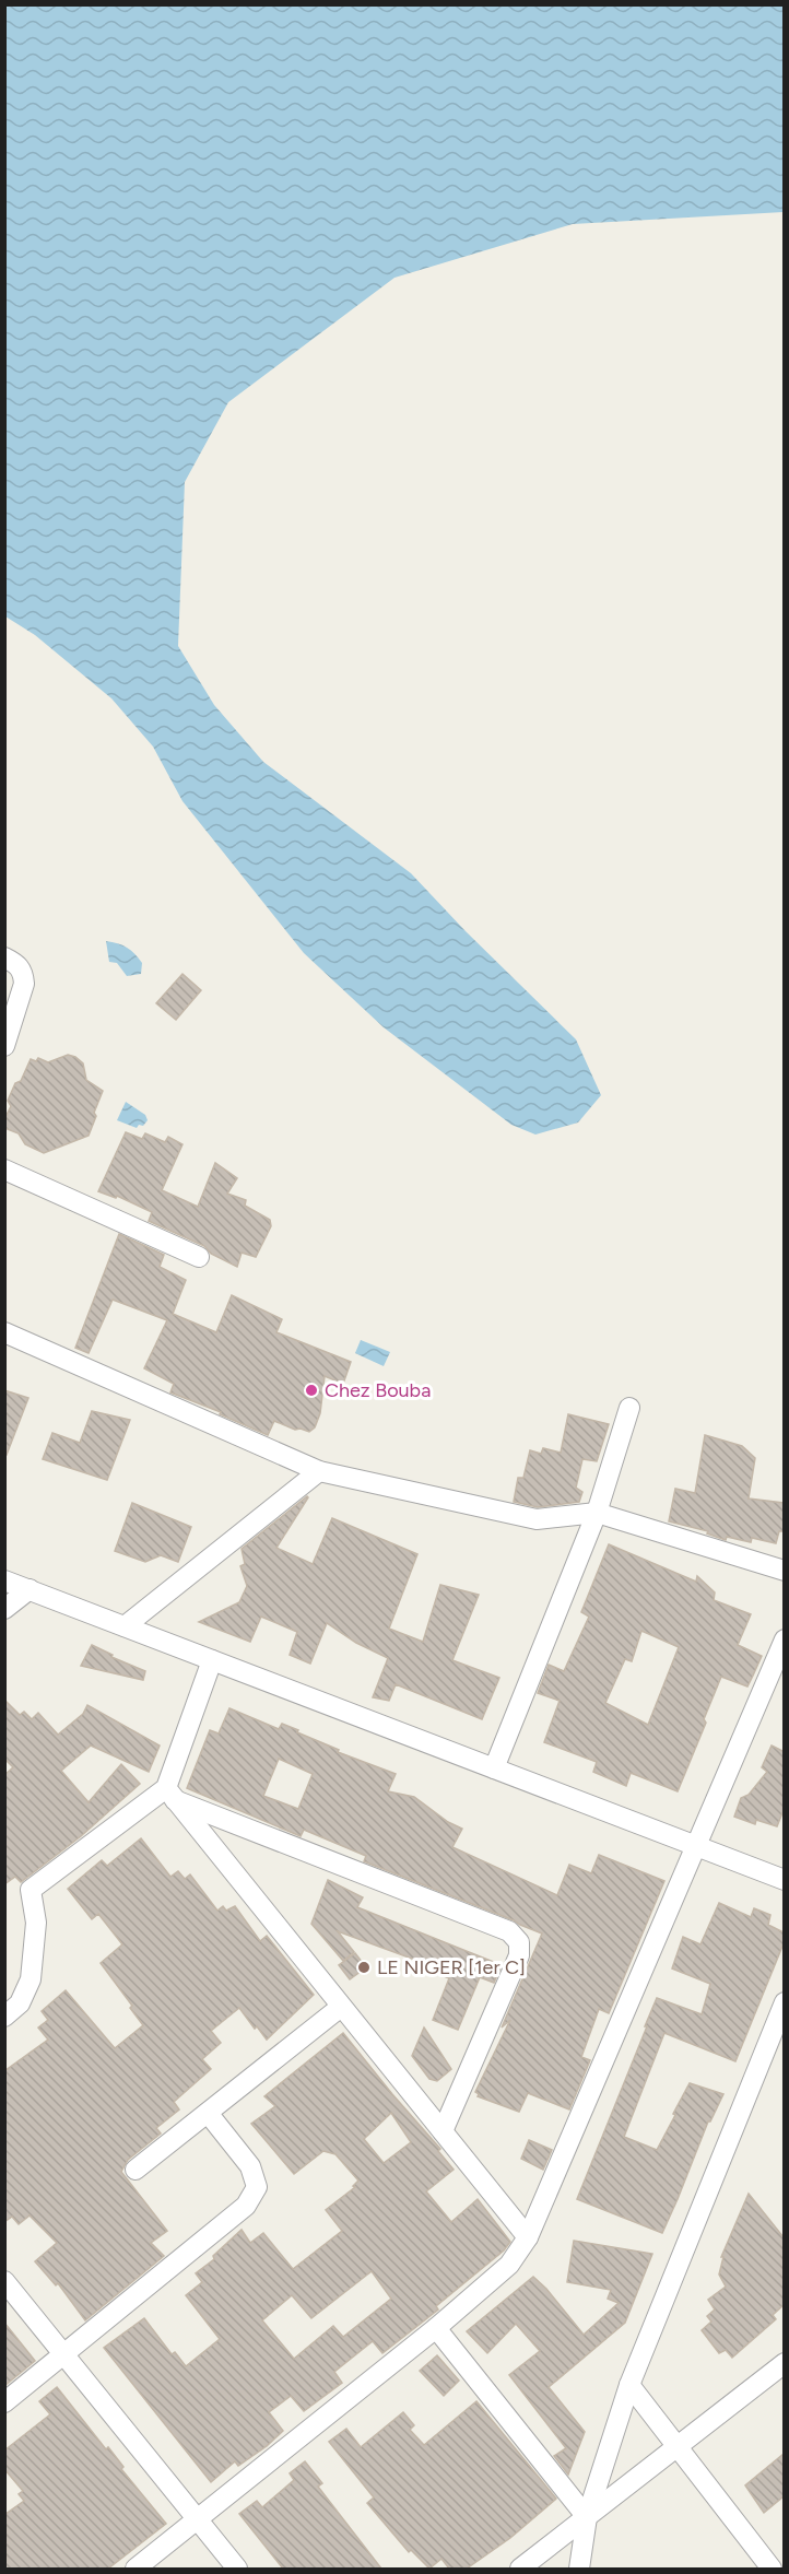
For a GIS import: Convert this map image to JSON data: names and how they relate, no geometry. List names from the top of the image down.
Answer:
{
  "places": ["Chez Bouba", "LE NIGER [1er C]"]
}
